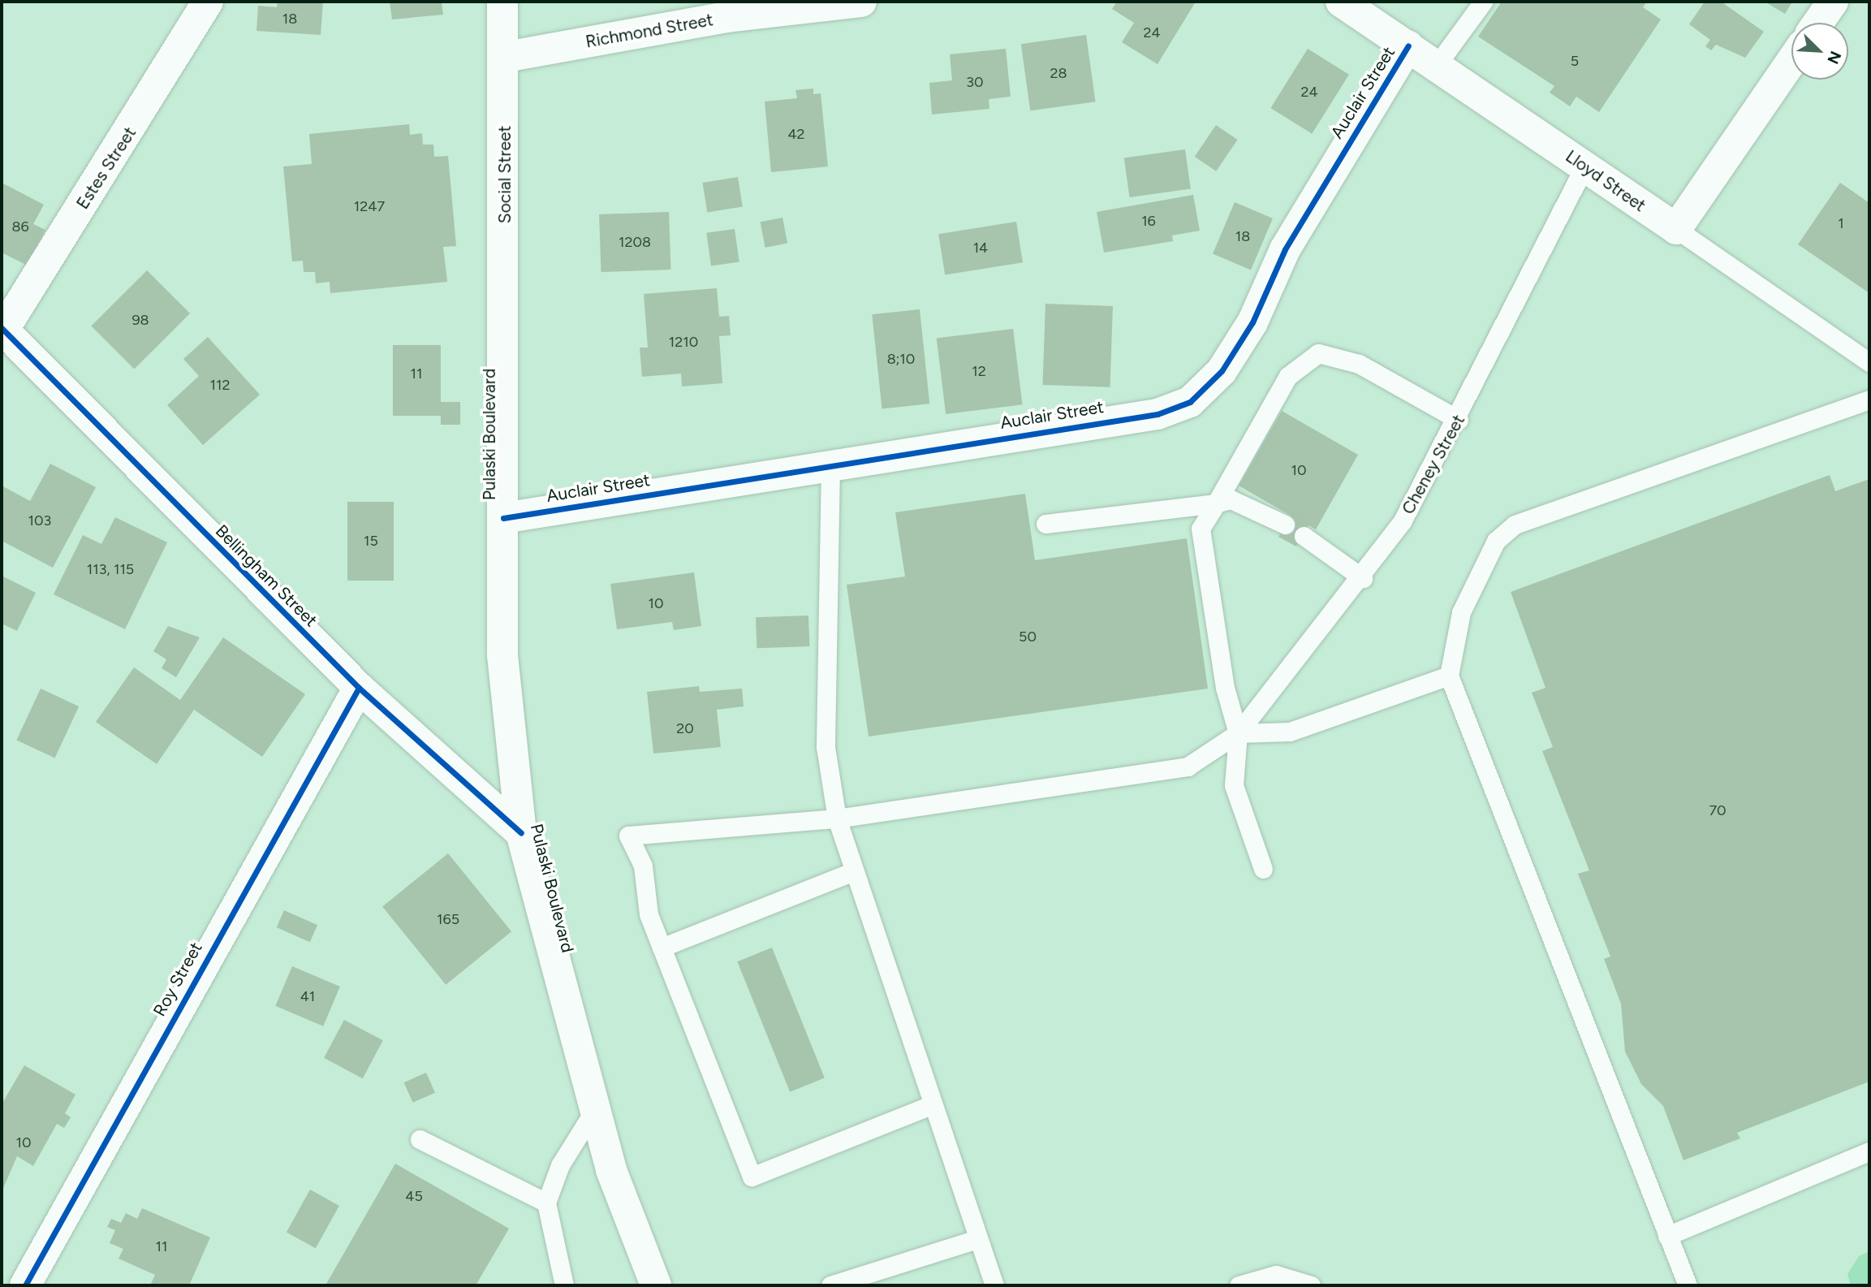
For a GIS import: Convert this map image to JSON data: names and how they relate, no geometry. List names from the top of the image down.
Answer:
{
  "streets": {
    "street": [
      "Richmond Street",
      "Auclair Street",
      "Estes Street",
      "Social Street",
      "Lloyd Street",
      "Pulaski Boulevard",
      "Bellingham Street",
      "Roy Street"
    ],
    "lane": ["Cheney Street"]
  },
  "crossings": [
    ["Richmond Street", "Social Street"],
    ["Auclair Street", "Lloyd Street"],
    ["Auclair Street", "Pulaski Boulevard"],
    ["Estes Street", "Bellingham Street"],
    ["Social Street", "Pulaski Boulevard"],
    ["Lloyd Street", "Cheney Street"],
    ["Pulaski Boulevard", "Bellingham Street"],
    ["Bellingham Street", "Roy Street"]
  ],
  "house_numbers": [
    "18",
    "24",
    "5",
    "28",
    "30",
    "24",
    "42",
    "1247",
    "16",
    "1",
    "86",
    "18",
    "1208",
    "14",
    "98",
    "1210",
    "8;10",
    "12",
    "11",
    "112",
    "10",
    "103",
    "15",
    "113, 115",
    "10",
    "50",
    "20",
    "70",
    "165",
    "41",
    "10",
    "45",
    "11"
  ],
  "north": "bottom right"
}
